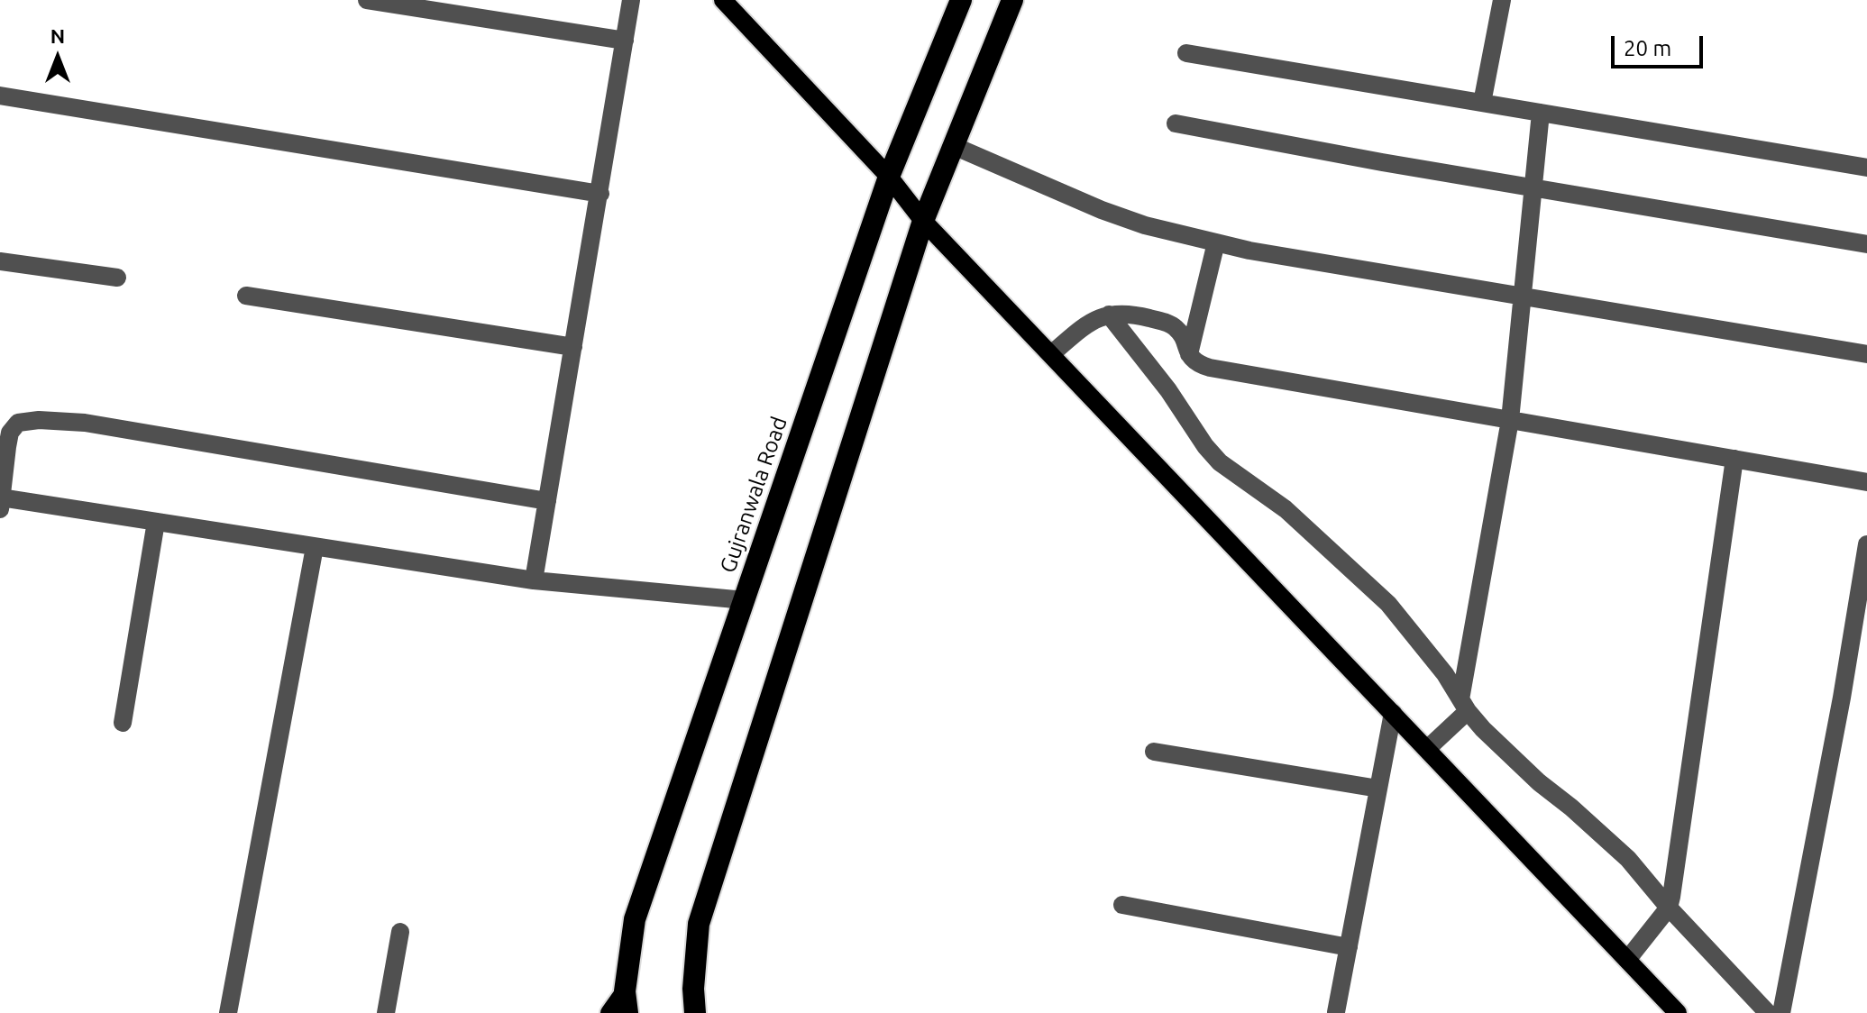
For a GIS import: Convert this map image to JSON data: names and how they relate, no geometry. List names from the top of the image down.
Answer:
{
  "streets": {
    "highway": ["Gujranwala Road"]
  },
  "scale_bar": "20 m",
  "north": "top"
}
